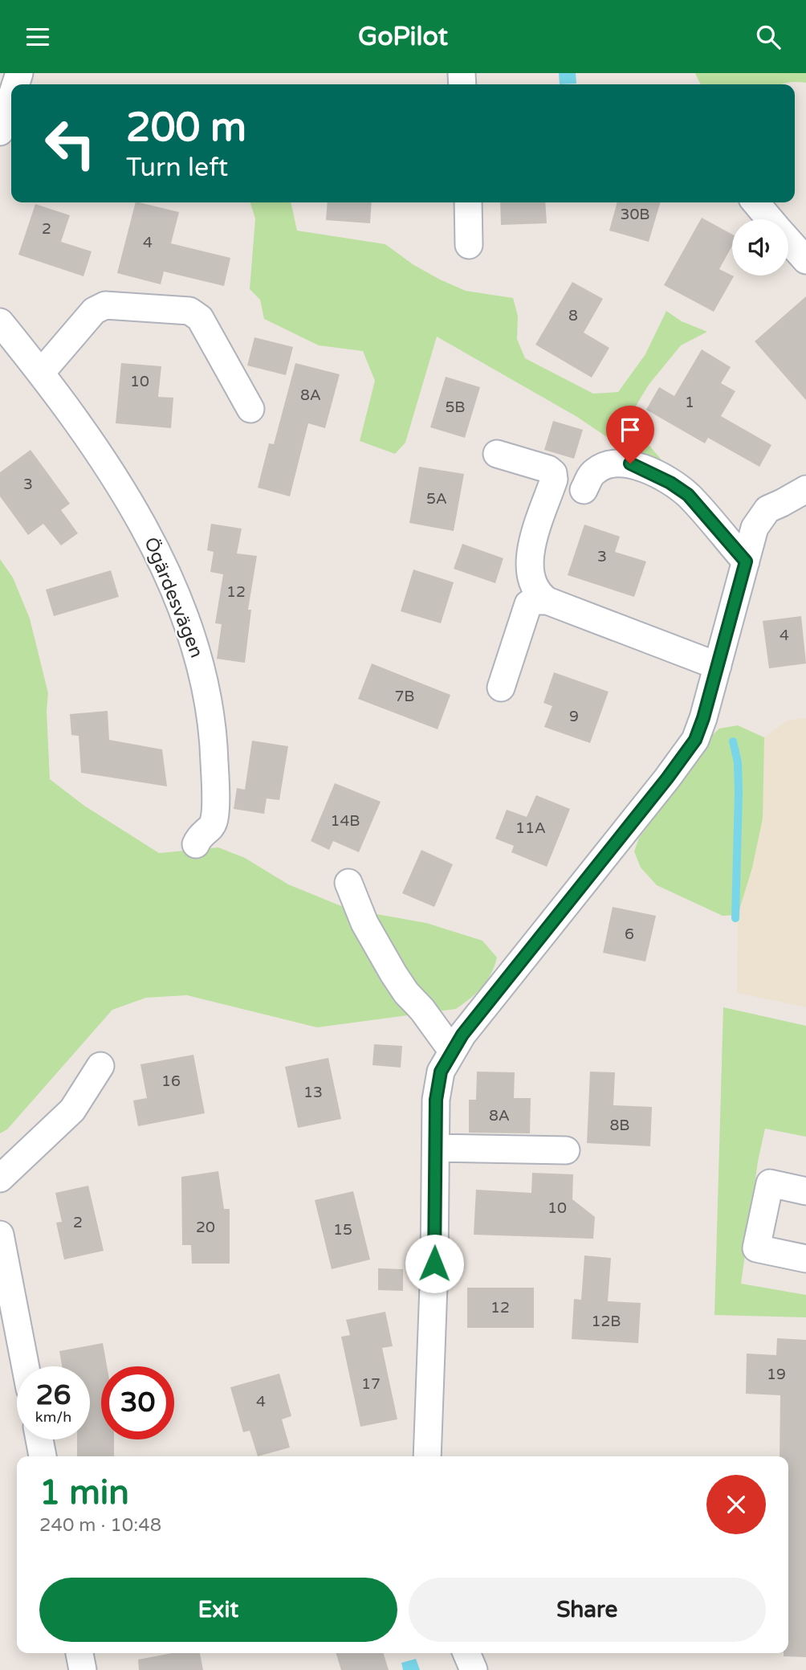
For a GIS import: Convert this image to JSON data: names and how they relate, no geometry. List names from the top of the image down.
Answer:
{
  "streets": {
    "street": ["Ögärdesvägen"]
  },
  "house_numbers": [
    "30B",
    "2",
    "4",
    "8",
    "10",
    "8A",
    "1",
    "5B",
    "3",
    "5A",
    "3",
    "12",
    "4",
    "7B",
    "9",
    "14B",
    "11A",
    "6",
    "16",
    "13",
    "8A",
    "8B",
    "10",
    "2",
    "20",
    "15",
    "12",
    "12B",
    "19",
    "17",
    "4"
  ],
  "page": {
    "header": "GoPilot",
    "turn": ["200 m", "Turn left"],
    "speed": "26 km/h",
    "limit": "30",
    "heading": ["1 min", "240 m · 10:48"],
    "buttons": ["Exit", "Share"]
  }
}
